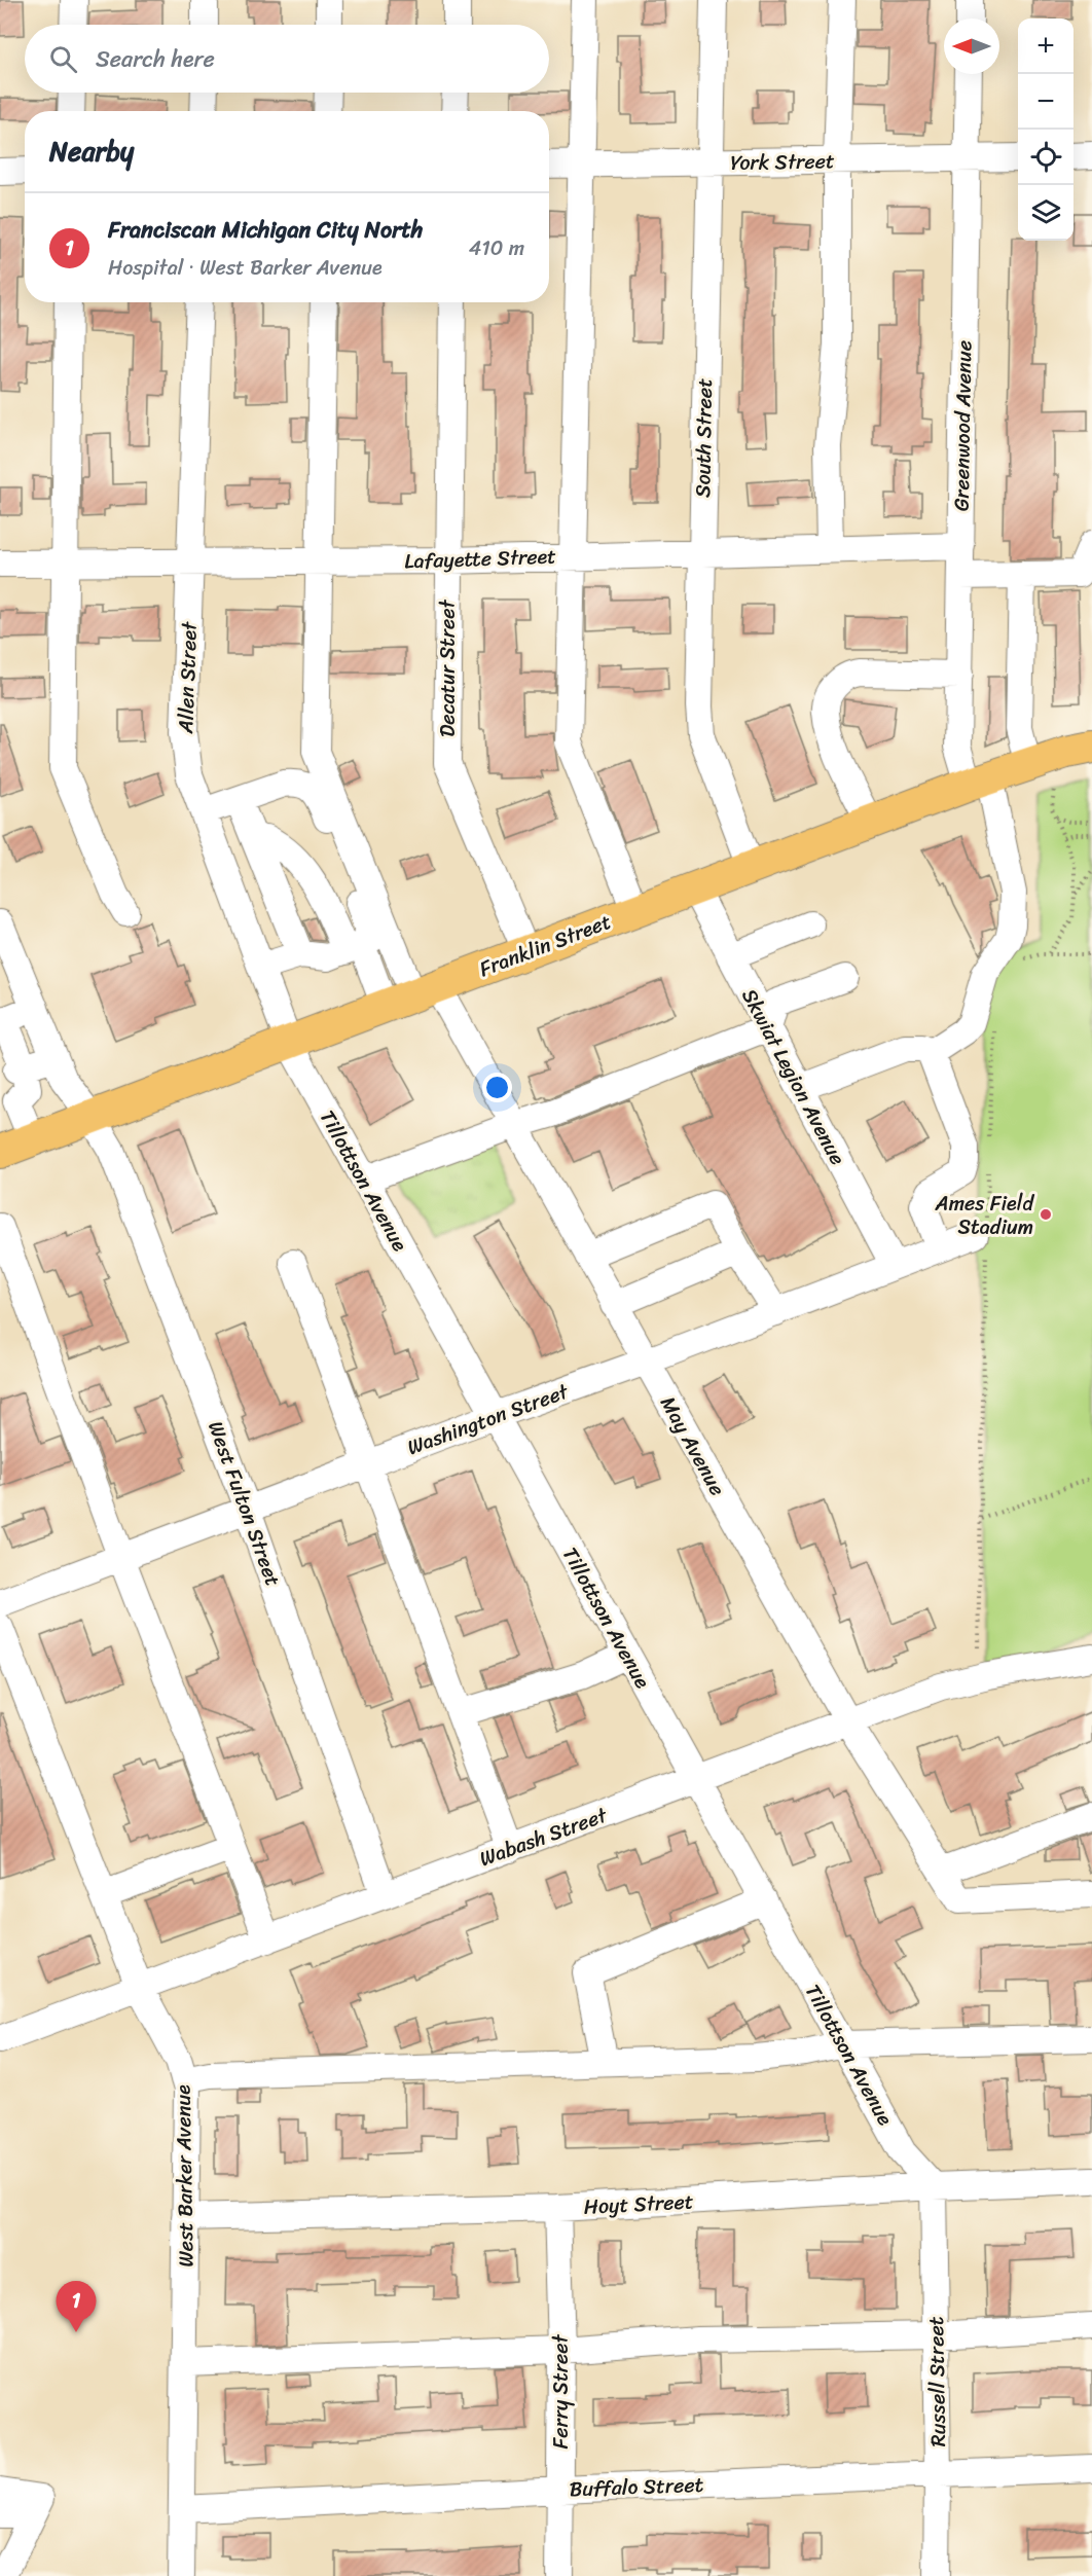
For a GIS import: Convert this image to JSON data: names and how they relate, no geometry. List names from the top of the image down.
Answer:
{
  "streets": {
    "main road": ["Franklin Street"],
    "street": [
      "York Street",
      "Greenwood Avenue",
      "South Street",
      "Lafayette Street",
      "Decatur Street",
      "Allen Street",
      "Skwiat Legion Avenue",
      "Tillottson Avenue",
      "Washington Street",
      "May Avenue",
      "West Fulton Street",
      "Wabash Street",
      "West Barker Avenue",
      "Hoyt Street",
      "Russell Street",
      "Ferry Street",
      "Buffalo Street"
    ]
  },
  "crossings": [
    ["York Street", "Greenwood Avenue"],
    ["York Street", "South Street"],
    ["Greenwood Avenue", "Lafayette Street"],
    ["Greenwood Avenue", "Franklin Street"],
    ["South Street", "Lafayette Street"],
    ["South Street", "Franklin Street"],
    ["Lafayette Street", "Decatur Street"],
    ["Lafayette Street", "Allen Street"],
    ["Decatur Street", "Franklin Street"],
    ["Allen Street", "Franklin Street"],
    ["Allen Street", "Tillottson Avenue"],
    ["Franklin Street", "Skwiat Legion Avenue"],
    ["Franklin Street", "Tillottson Avenue"],
    ["Franklin Street", "May Avenue"],
    ["Franklin Street", "West Fulton Street"],
    ["Skwiat Legion Avenue", "Washington Street"],
    ["Tillottson Avenue", "Washington Street"],
    ["Tillottson Avenue", "Wabash Street"],
    ["Tillottson Avenue", "Hoyt Street"],
    ["Tillottson Avenue", "Russell Street"],
    ["Washington Street", "May Avenue"],
    ["Washington Street", "West Fulton Street"],
    ["May Avenue", "Wabash Street"],
    ["West Fulton Street", "Wabash Street"],
    ["Wabash Street", "West Barker Avenue"],
    ["West Barker Avenue", "Hoyt Street"],
    ["West Barker Avenue", "Buffalo Street"],
    ["Hoyt Street", "Russell Street"],
    ["Hoyt Street", "Ferry Street"],
    ["Russell Street", "Buffalo Street"],
    ["Ferry Street", "Buffalo Street"]
  ],
  "places": ["Ames Field Stadium"],
  "north": "left",
  "page": {
    "map_buttons": ["+", "−"],
    "search": "Search here",
    "heading": "Nearby",
    "list": [
      {
        "mark": "1",
        "name": "Franciscan Michigan City North",
        "note": "Hospital · West Barker Avenue",
        "value": "410 m"
      }
    ],
    "pins": "1"
  }
}
